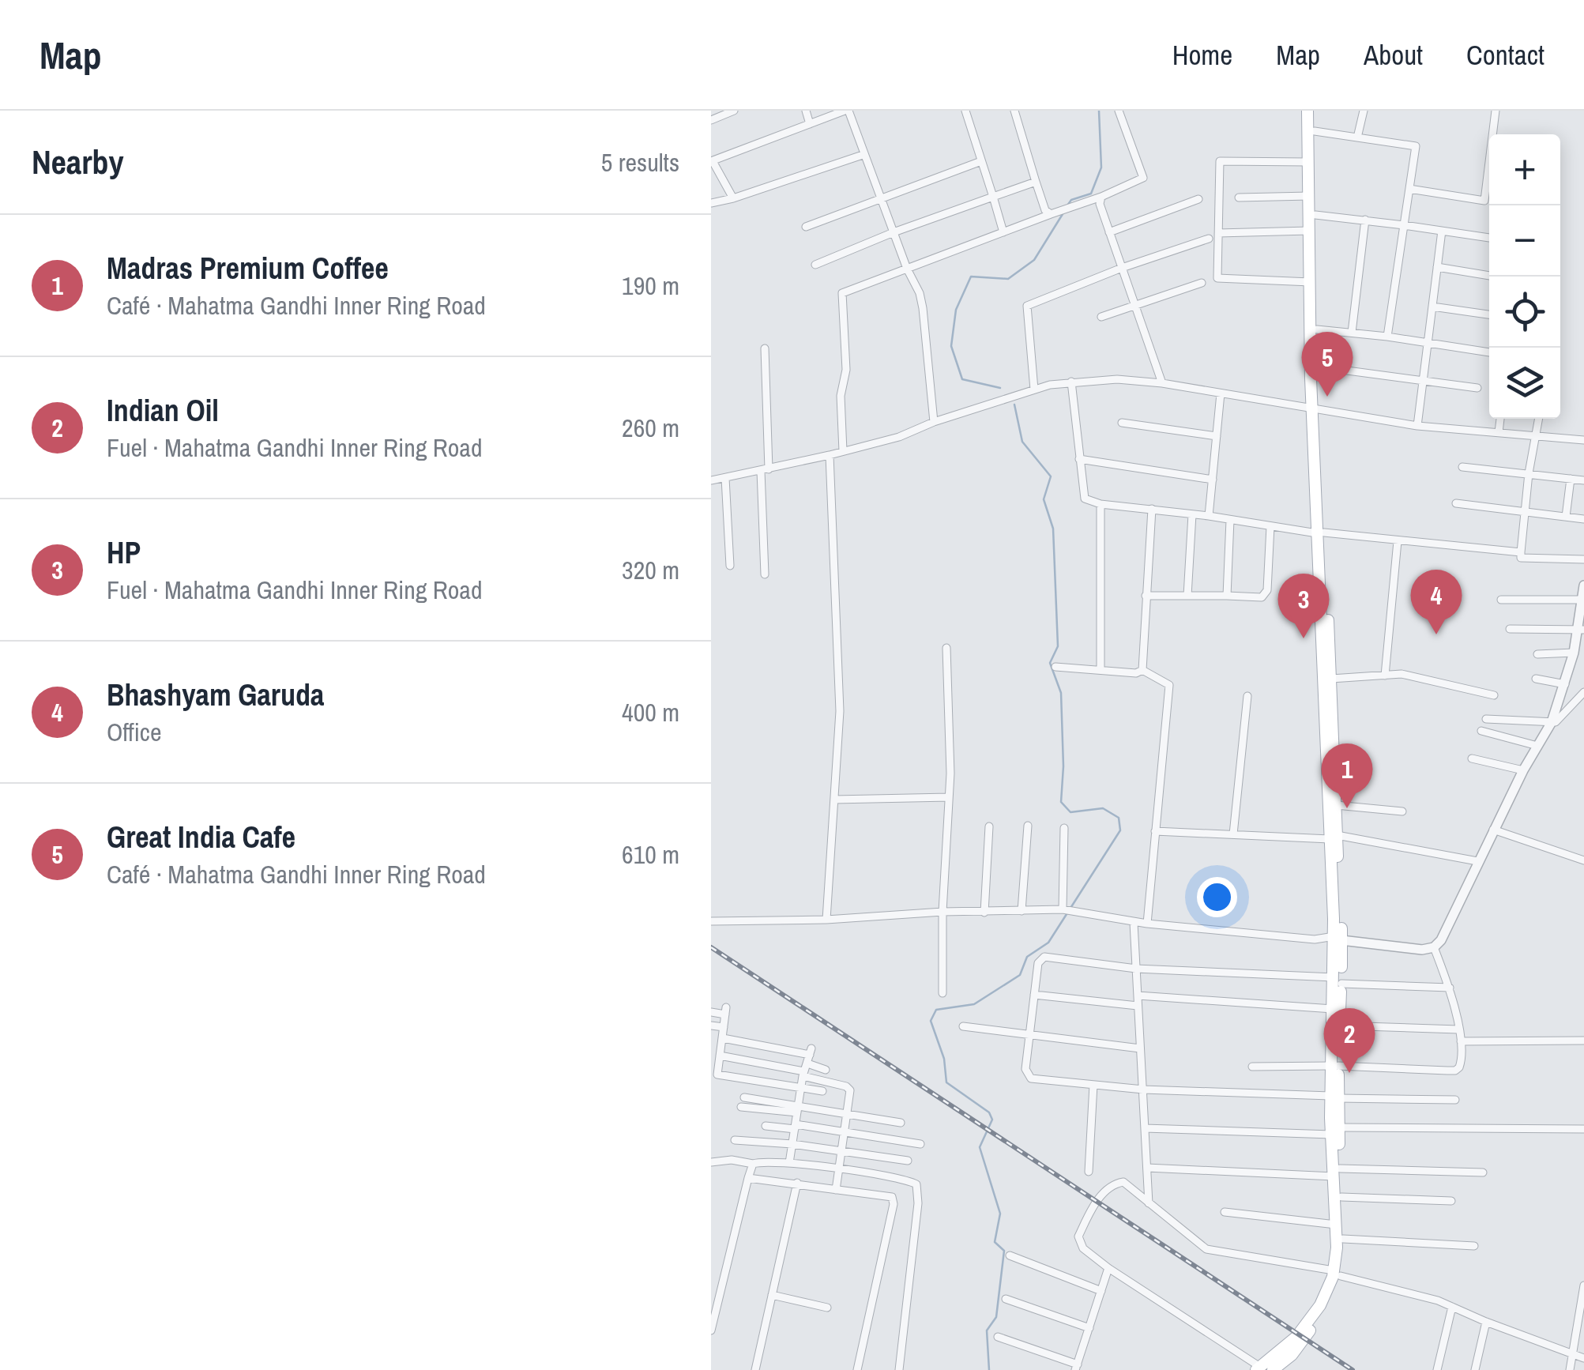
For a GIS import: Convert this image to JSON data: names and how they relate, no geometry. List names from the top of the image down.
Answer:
{
  "page": {
    "header": "Map",
    "nav": [
      "Home",
      "Map",
      "About",
      "Contact"
    ],
    "heading": ["Nearby", "5 results"],
    "map_buttons": ["+", "−"],
    "list": [
      {
        "mark": "1",
        "name": "Madras Premium Coffee",
        "note": "Café · Mahatma Gandhi Inner Ring Road",
        "value": "190 m"
      },
      {
        "mark": "2",
        "name": "Indian Oil",
        "note": "Fuel · Mahatma Gandhi Inner Ring Road",
        "value": "260 m"
      },
      {
        "mark": "3",
        "name": "HP",
        "note": "Fuel · Mahatma Gandhi Inner Ring Road",
        "value": "320 m"
      },
      {
        "mark": "4",
        "name": "Bhashyam Garuda",
        "note": "Office",
        "value": "400 m"
      },
      {
        "mark": "5",
        "name": "Great India Cafe",
        "note": "Café · Mahatma Gandhi Inner Ring Road",
        "value": "610 m"
      }
    ],
    "pins": [
      "5",
      "4",
      "3",
      "1",
      "2"
    ]
  }
}
